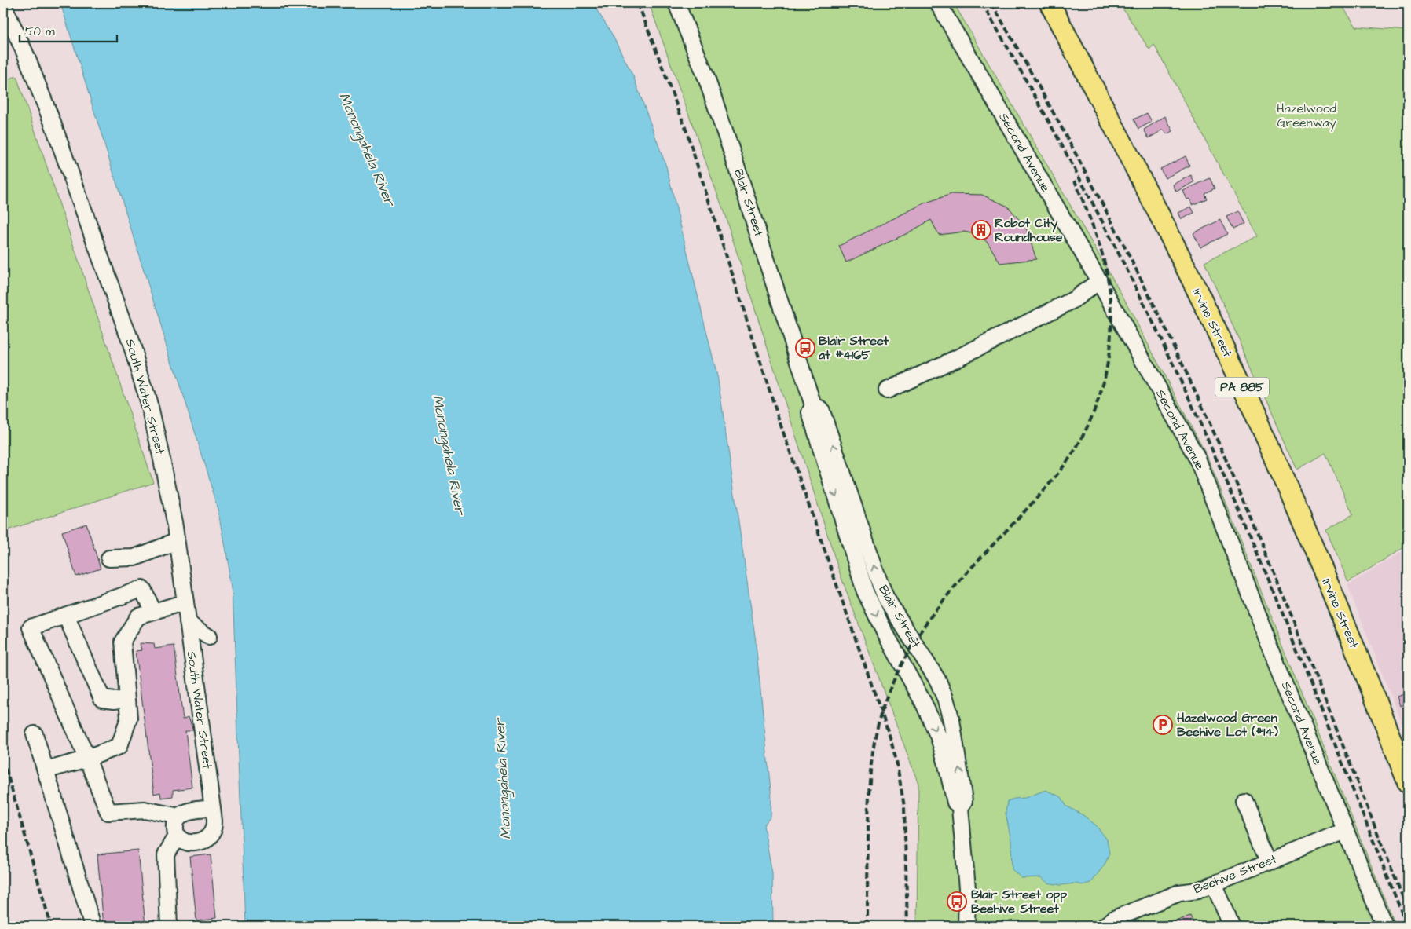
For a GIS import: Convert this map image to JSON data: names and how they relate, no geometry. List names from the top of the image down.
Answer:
{
  "streets": {
    "main road": ["Irvine Street", "PA 885"],
    "street": [
      "Second Avenue",
      "Blair Street",
      "South Water Street",
      "Beehive Street"
    ]
  },
  "crossings": [
    ["Second Avenue", "Beehive Street"]
  ],
  "water": ["Monongahela River"],
  "parks": ["Hazelwood Greenway"],
  "places": {
    "building": ["Robot City Roundhouse"],
    "bus stop": ["Blair Street at #4165", "Blair Street opp Beehive Street"],
    "parking": ["Hazelwood Green Beehive Lot (#14)"]
  },
  "scale_bar": "50 m"
}
